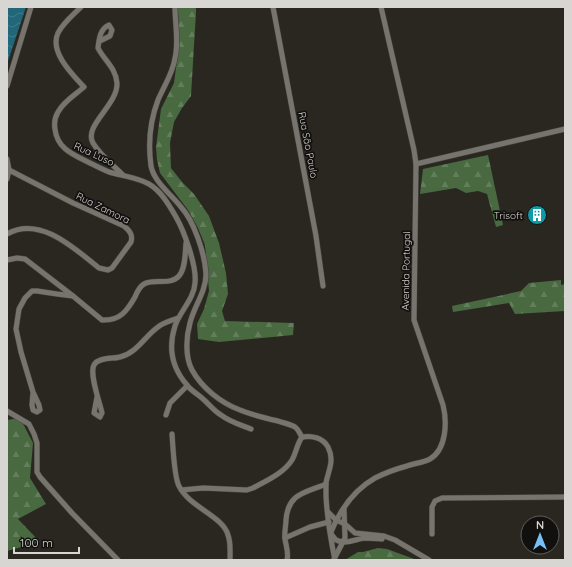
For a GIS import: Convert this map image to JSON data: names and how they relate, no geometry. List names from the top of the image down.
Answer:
{
  "streets": {
    "street": [
      "Rua São Paulo",
      "Rua Luso",
      "Rua Zamora",
      "Avenida Portugal"
    ]
  },
  "places": {
    "building": ["Trisoft"]
  },
  "scale_bar": "100 m",
  "north": "top"
}
